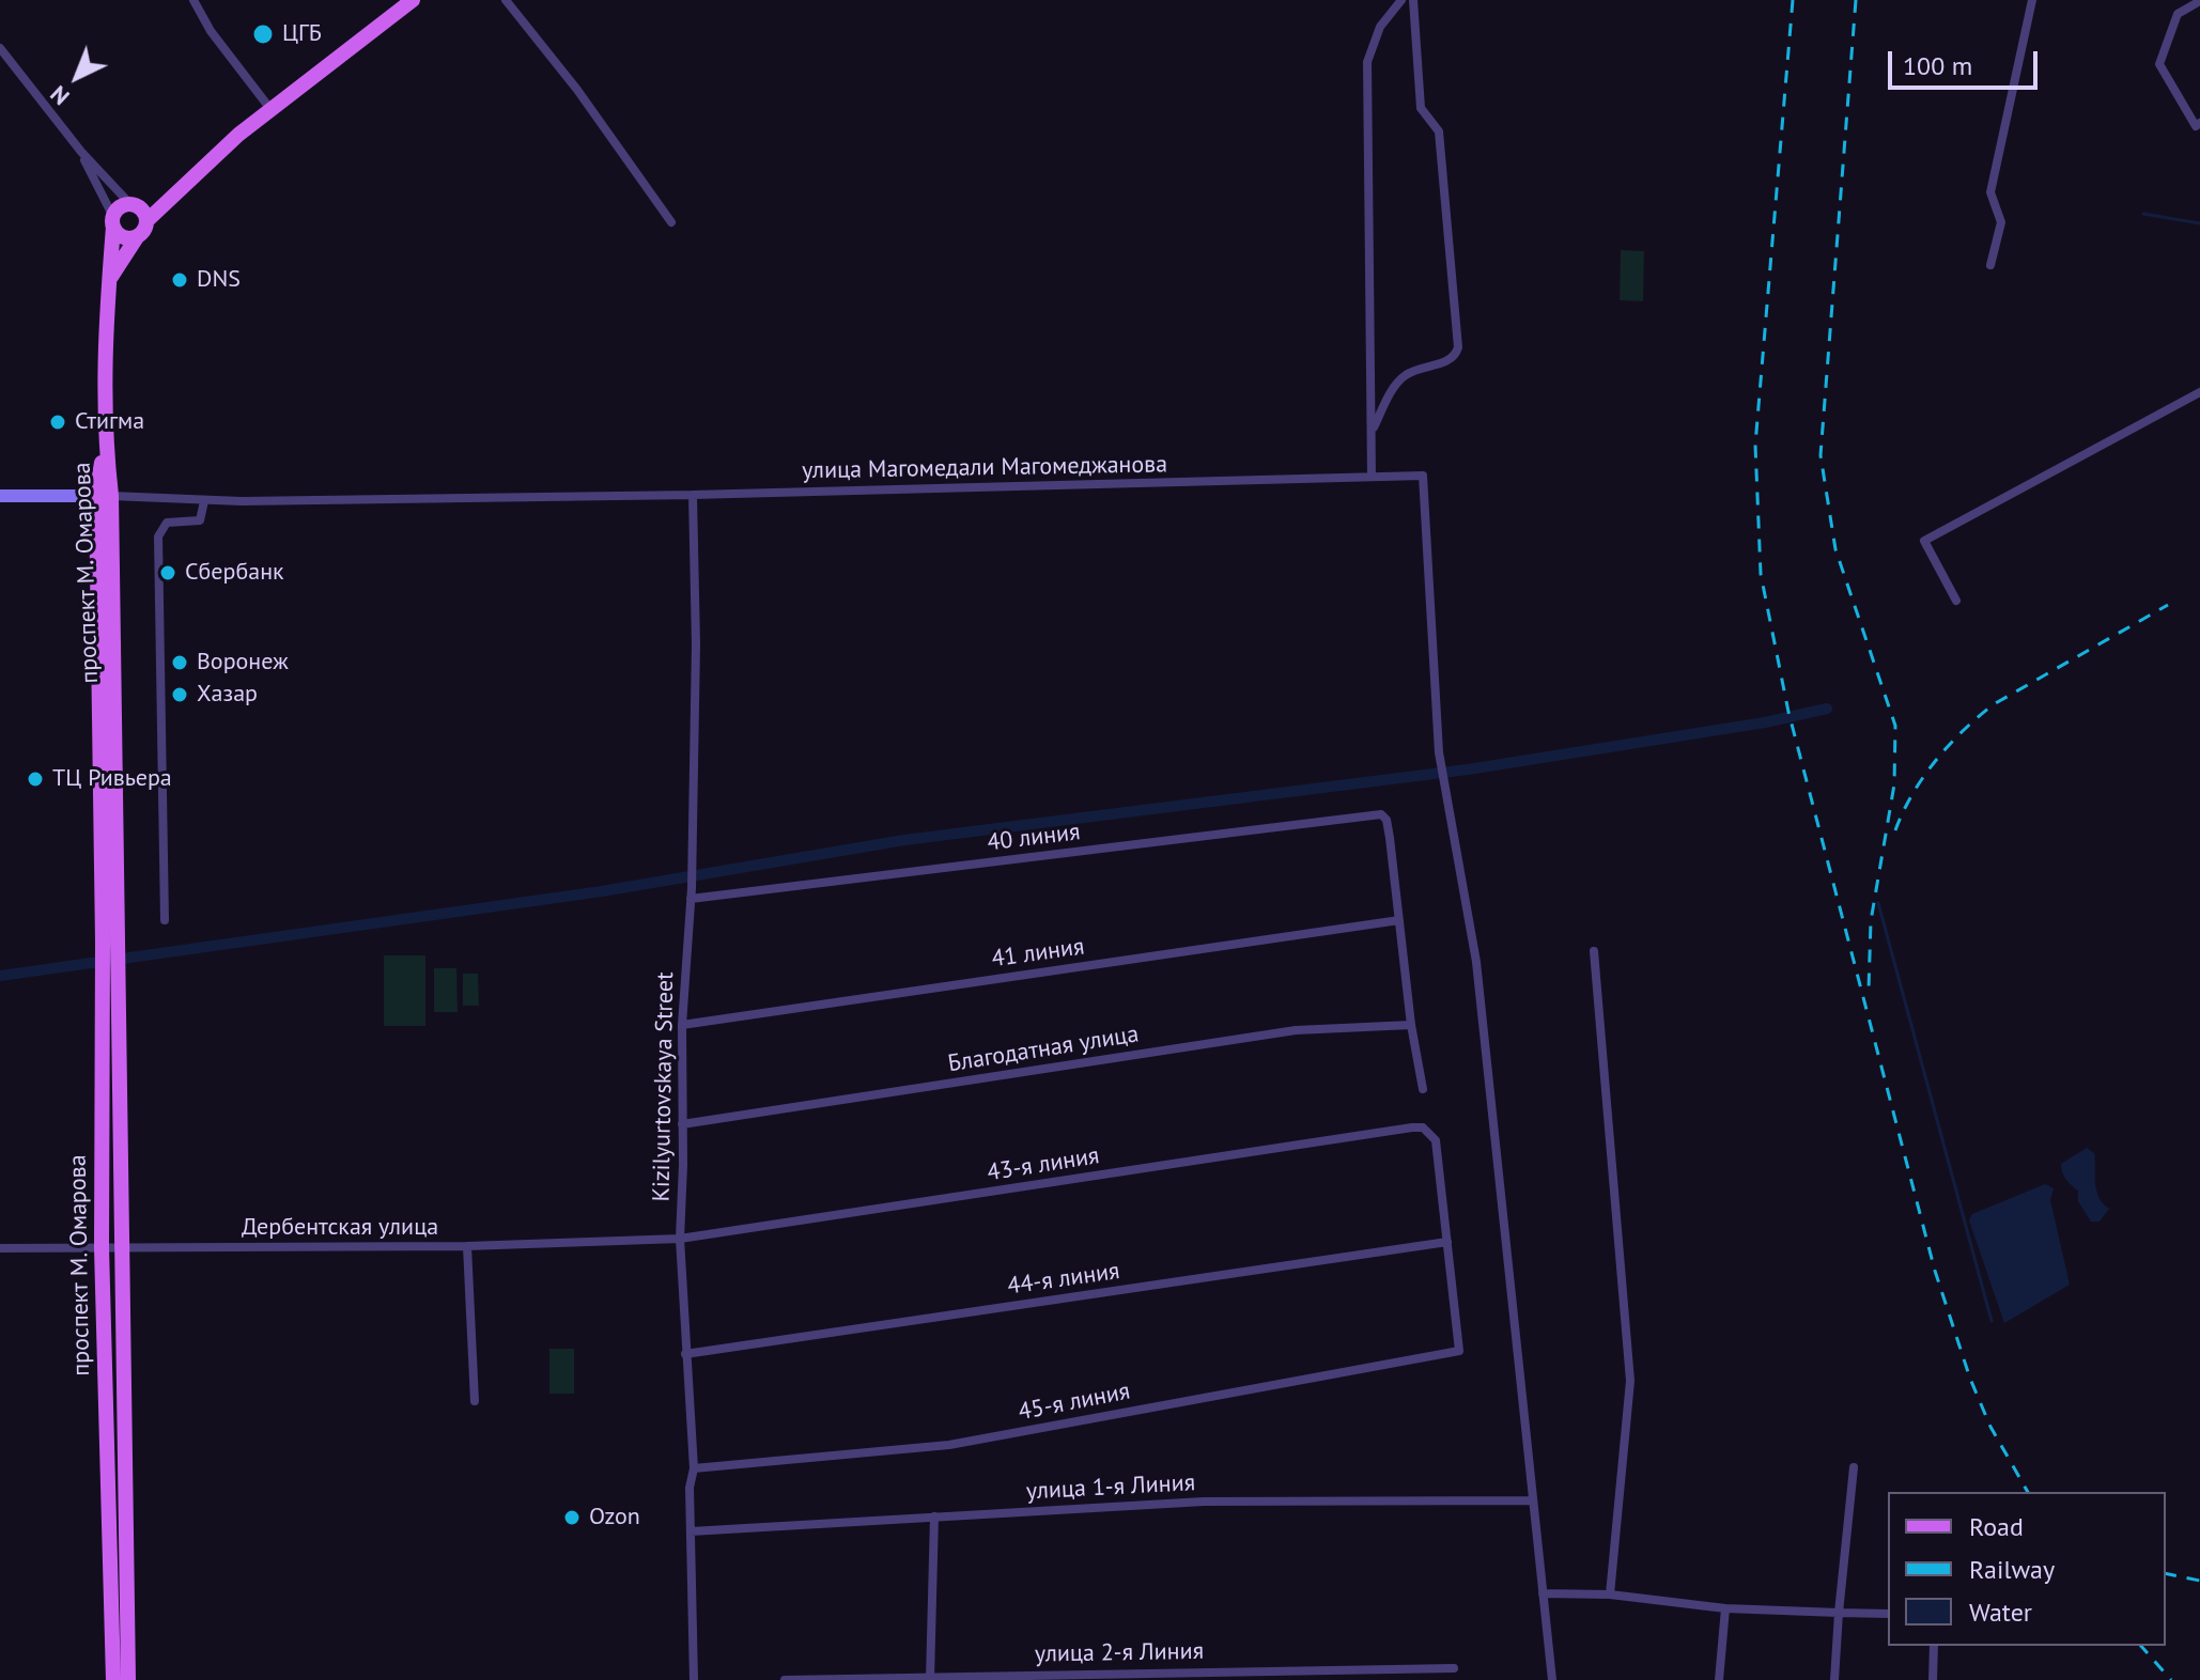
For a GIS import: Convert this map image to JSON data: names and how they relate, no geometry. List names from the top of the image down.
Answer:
{
  "streets": {
    "main road": ["проспект М. Омарова"],
    "street": [
      "улица Магомедали Магомеджановa",
      "40 линия",
      "41 линия",
      "Благодатная улица",
      "Kizilyurtovskaya Street",
      "43-я линия",
      "Дербентская улица",
      "44-я линия",
      "45-я линия",
      "улица 1-я Линия",
      "улица 2-я Линия"
    ]
  },
  "crossings": [
    ["улица Магомедали Магомеджановa", "проспект М. Омарова"],
    ["улица Магомедали Магомеджановa", "Kizilyurtovskaya Street"],
    ["улица Магомедали Магомеджановa", "улица 1-я Линия"],
    ["проспект М. Омарова", "Дербентская улица"],
    ["40 линия", "41 линия"],
    ["40 линия", "Kizilyurtovskaya Street"],
    ["41 линия", "Kizilyurtovskaya Street"],
    ["Благодатная улица", "Kizilyurtovskaya Street"],
    ["Kizilyurtovskaya Street", "43-я линия"],
    ["Kizilyurtovskaya Street", "Дербентская улица"],
    ["Kizilyurtovskaya Street", "44-я линия"],
    ["Kizilyurtovskaya Street", "45-я линия"],
    ["Kizilyurtovskaya Street", "улица 1-я Линия"],
    ["43-я линия", "Дербентская улица"],
    ["43-я линия", "44-я линия"],
    ["43-я линия", "45-я линия"],
    ["44-я линия", "45-я линия"]
  ],
  "places": [
    "ЦГБ",
    "DNS",
    "Стигма",
    "Сбербанк",
    "Воронеж",
    "Хазар",
    "ТЦ Ривьера",
    "Ozon"
  ],
  "legend": ["Road", "Railway", "Water"],
  "scale_bar": "100 m",
  "north": "bottom left"
}
